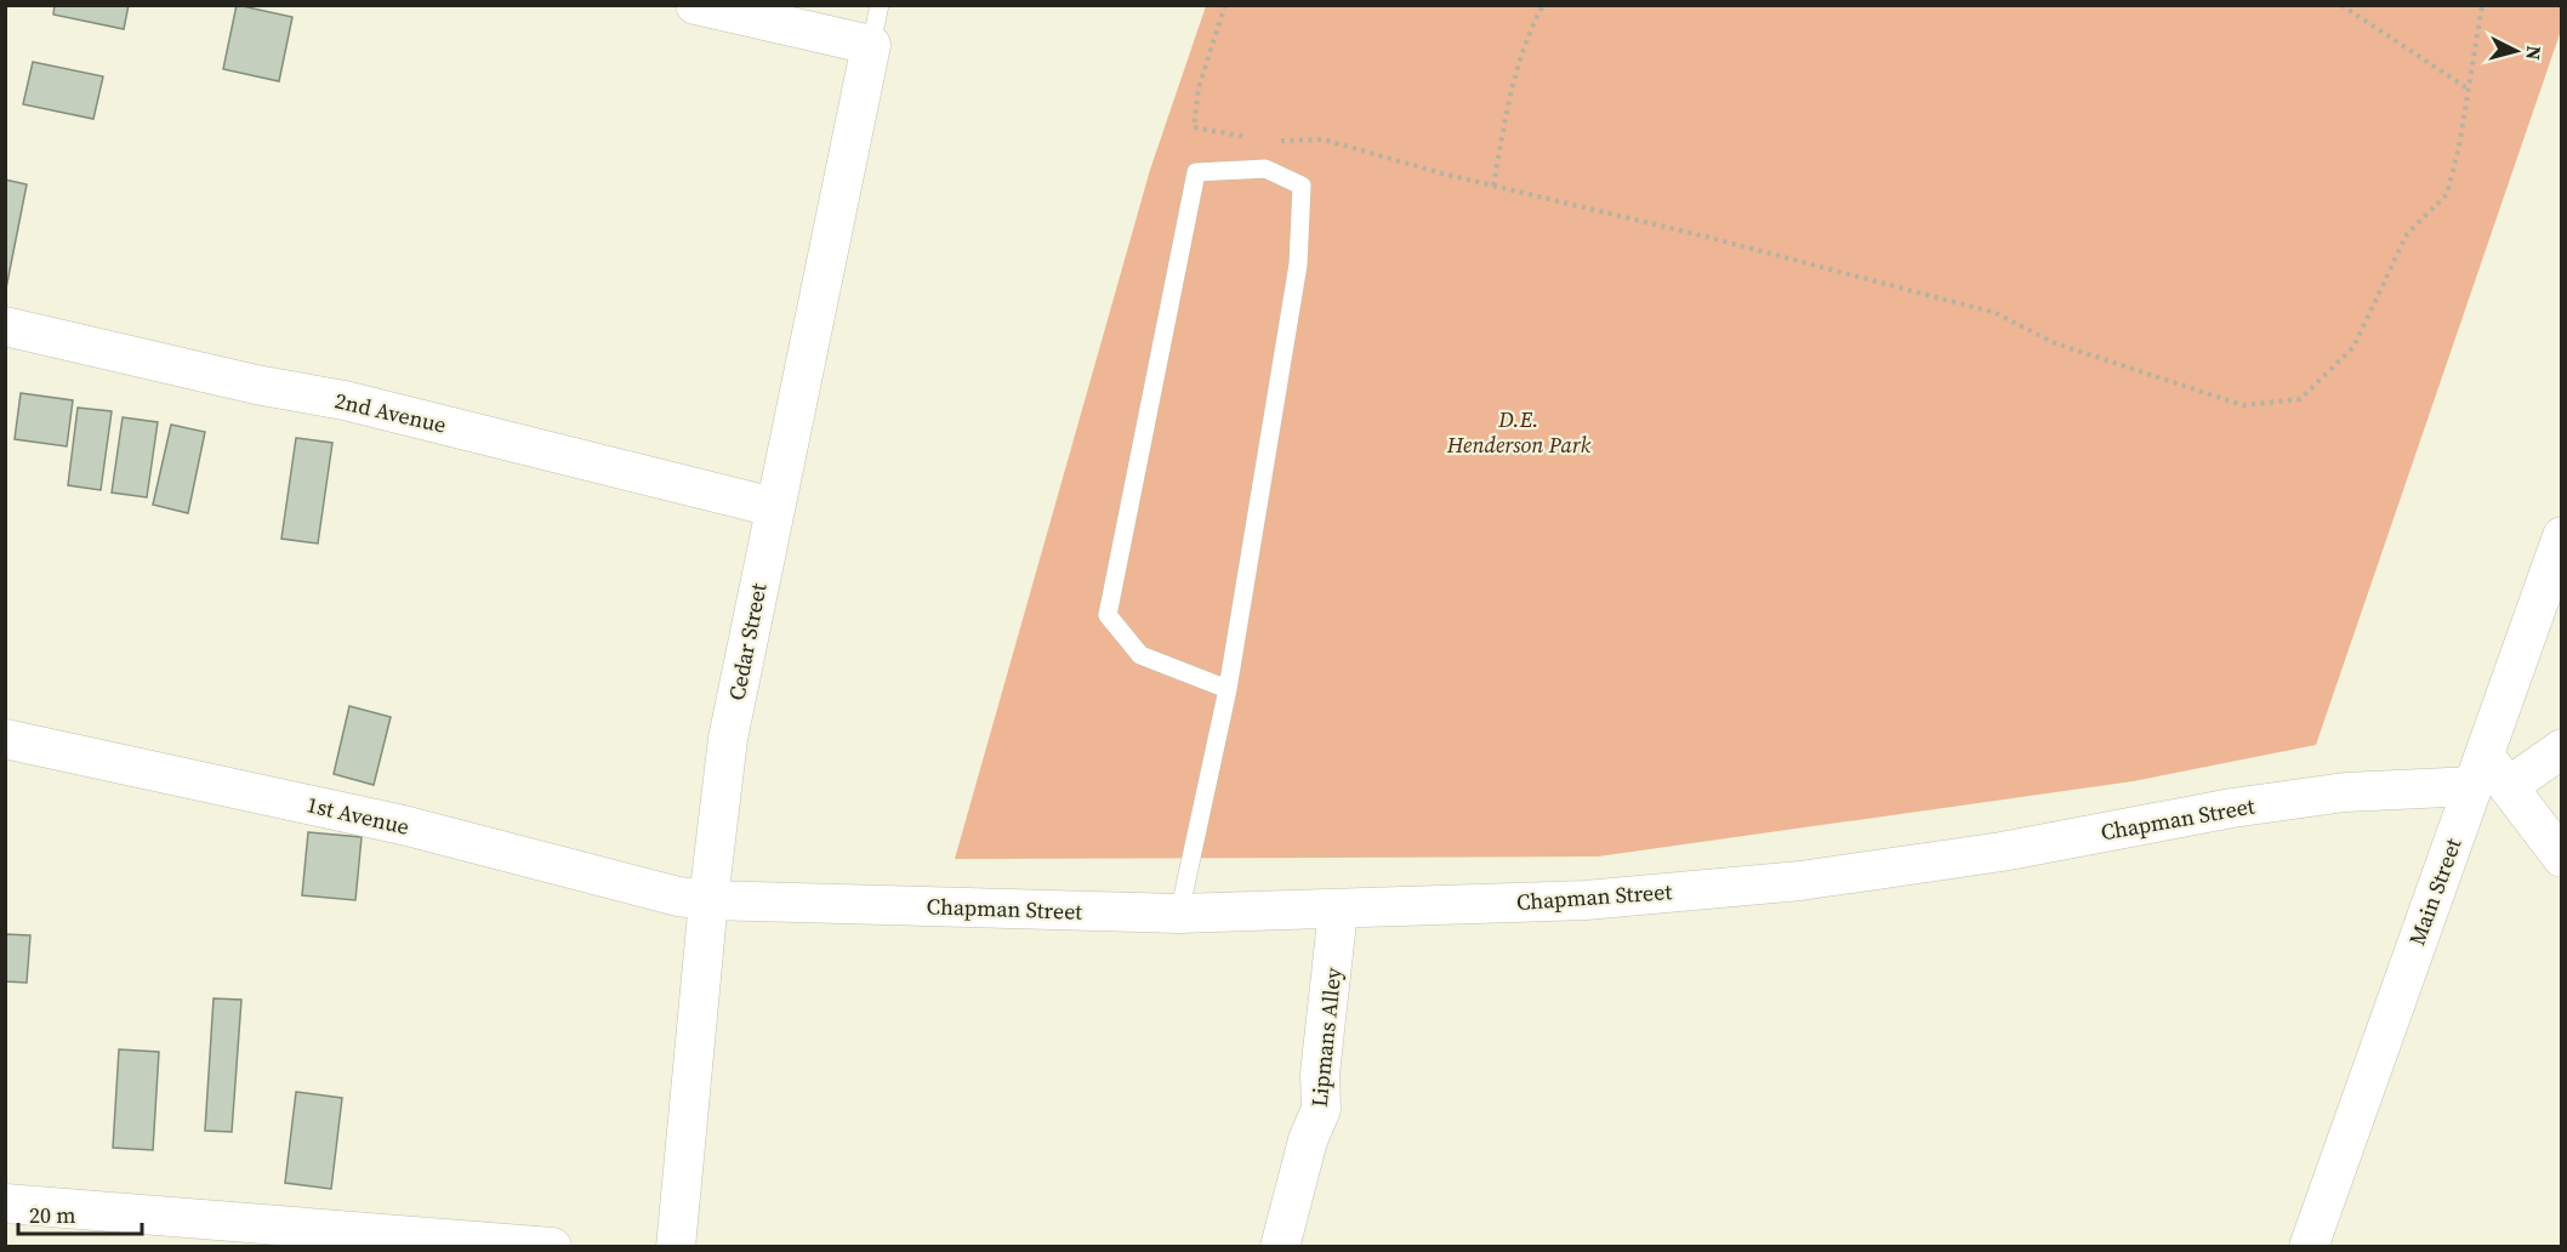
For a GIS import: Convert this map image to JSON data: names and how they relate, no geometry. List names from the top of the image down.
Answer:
{
  "streets": {
    "street": [
      "2nd Avenue",
      "Cedar Street",
      "1st Avenue",
      "Chapman Street",
      "Main Street",
      "Lipmans Alley"
    ]
  },
  "crossings": [
    ["2nd Avenue", "Cedar Street"],
    ["Cedar Street", "1st Avenue"],
    ["Cedar Street", "Chapman Street"],
    ["1st Avenue", "Chapman Street"],
    ["Chapman Street", "Main Street"],
    ["Chapman Street", "Lipmans Alley"]
  ],
  "parks": ["D.E. Henderson Park"],
  "scale_bar": "20 m",
  "north": "right"
}
